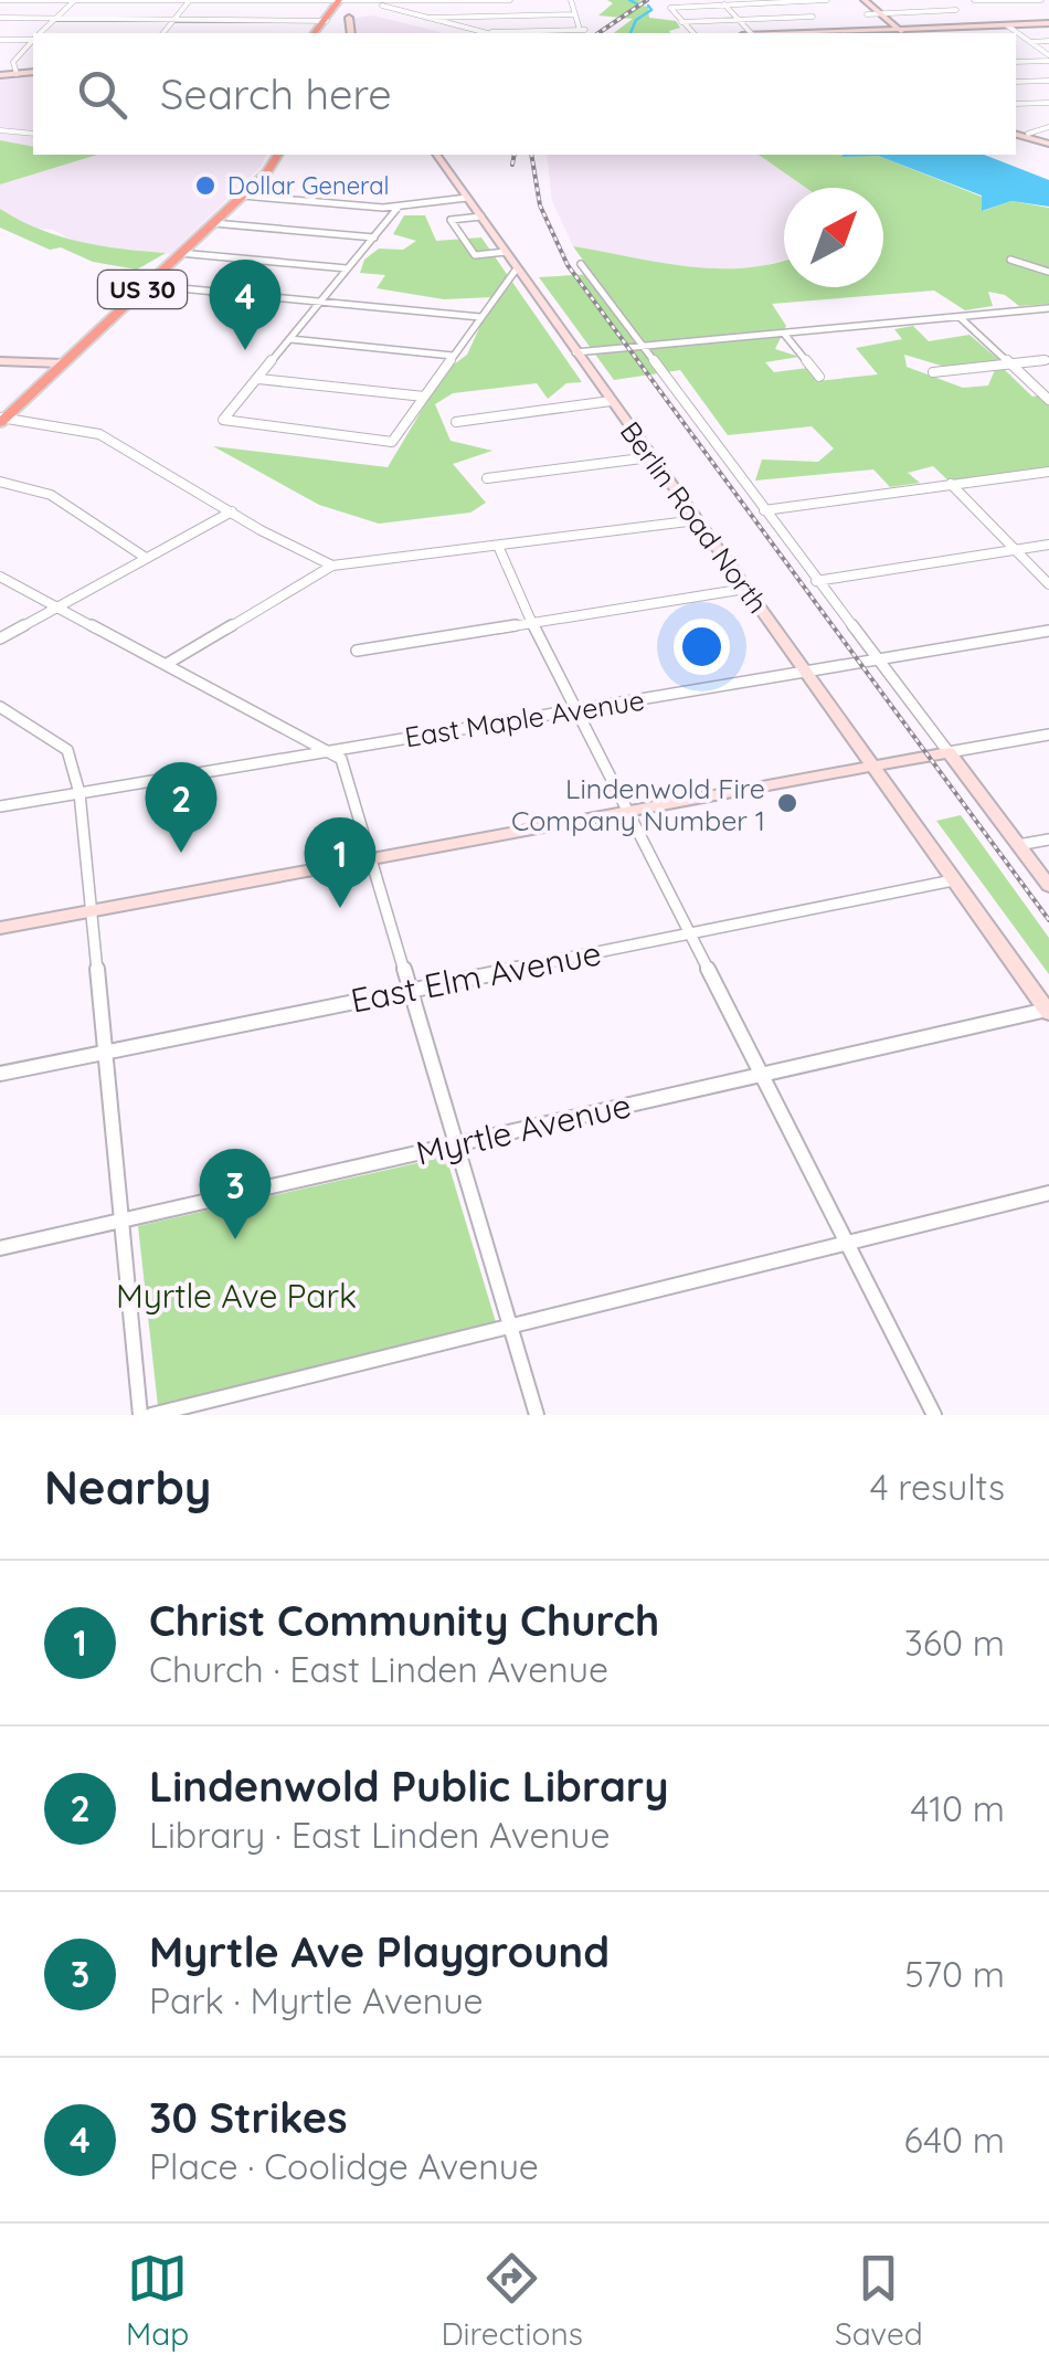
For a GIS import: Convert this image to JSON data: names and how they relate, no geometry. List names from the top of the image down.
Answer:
{
  "streets": {
    "highway": ["US 30"],
    "street": [
      "Berlin Road North",
      "East Maple Avenue",
      "East Elm Avenue",
      "Myrtle Avenue"
    ]
  },
  "crossings": [
    ["Berlin Road North", "East Maple Avenue"],
    ["Berlin Road North", "East Elm Avenue"],
    ["Berlin Road North", "Myrtle Avenue"]
  ],
  "parks": ["Myrtle Ave Park"],
  "places": ["Dollar General", "Lindenwold Fire Company Number 1"],
  "north": "top right",
  "page": {
    "search": "Search here",
    "pins": [
      "4",
      "2",
      "1",
      "3"
    ],
    "heading": ["Nearby", "4 results"],
    "list": [
      {
        "mark": "1",
        "name": "Christ Community Church",
        "note": "Church · East Linden Avenue",
        "value": "360 m"
      },
      {
        "mark": "2",
        "name": "Lindenwold Public Library",
        "note": "Library · East Linden Avenue",
        "value": "410 m"
      },
      {
        "mark": "3",
        "name": "Myrtle Ave Playground",
        "note": "Park · Myrtle Avenue",
        "value": "570 m"
      },
      {
        "mark": "4",
        "name": "30 Strikes",
        "note": "Place · Coolidge Avenue",
        "value": "640 m"
      }
    ],
    "nav": ["Map", "Directions", "Saved"]
  }
}
